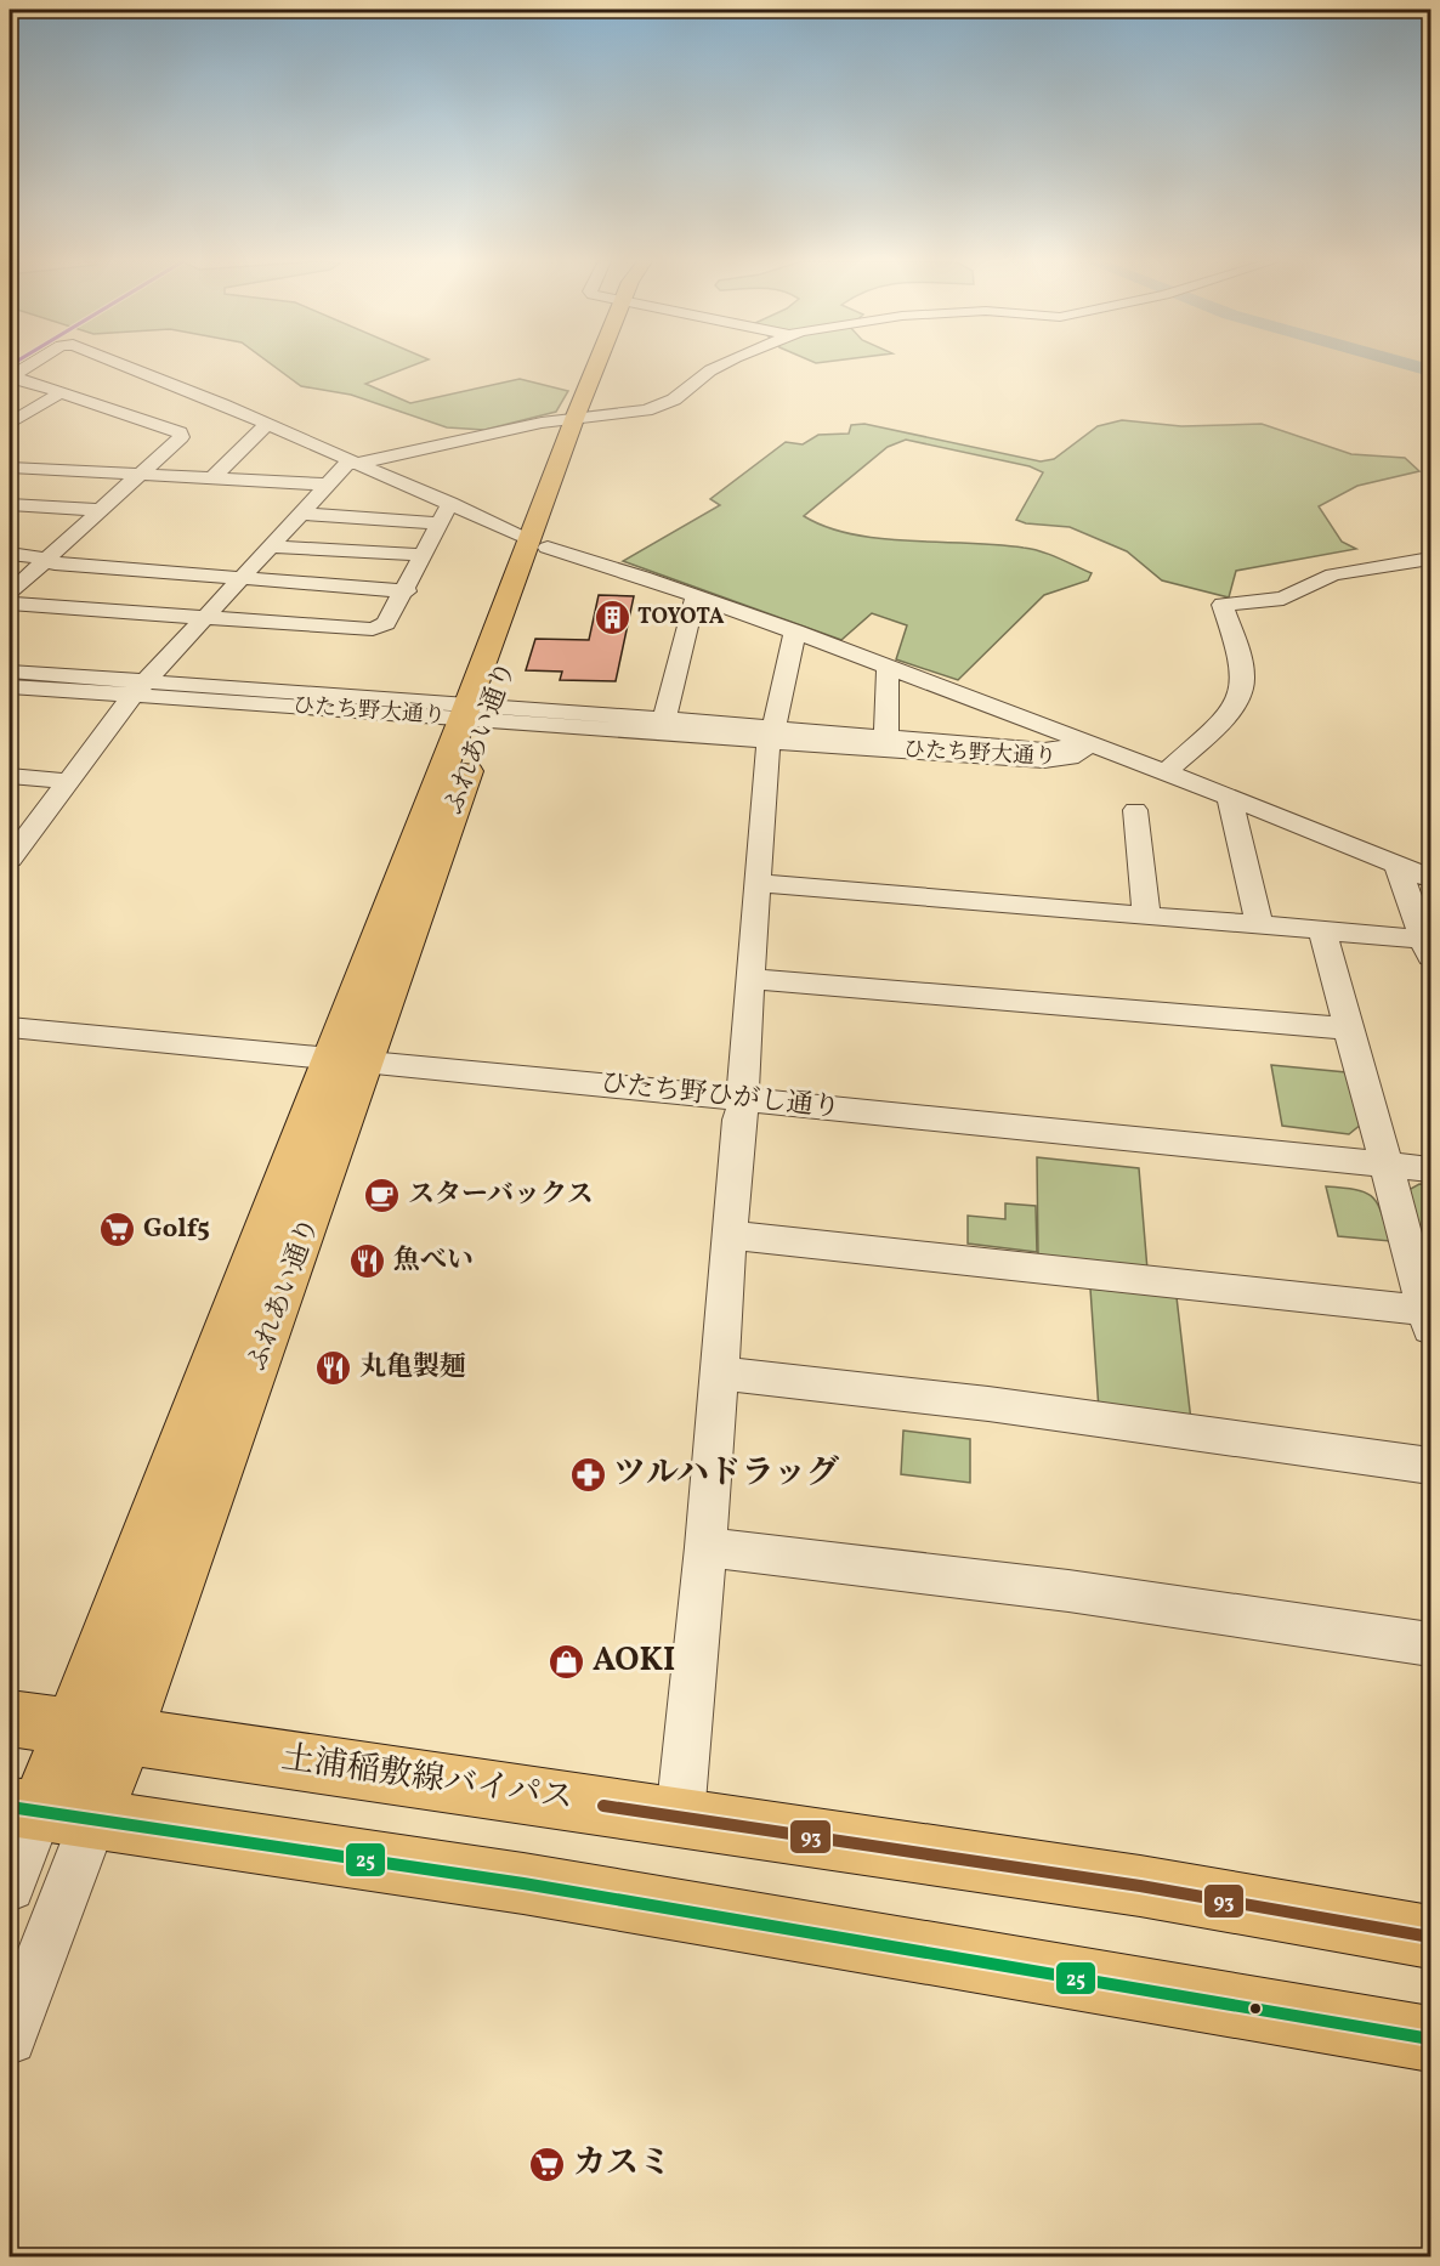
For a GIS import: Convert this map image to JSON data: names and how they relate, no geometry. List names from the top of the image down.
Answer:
{
  "streets": {
    "main road": ["ふれあい通り", "土浦稲敷線バイパス"],
    "street": ["ひたち野大通り", "ひたち野ひがし通り"]
  },
  "crossings": [
    ["ひたち野大通り", "ふれあい通り"],
    ["ふれあい通り", "ひたち野ひがし通り"],
    ["ふれあい通り", "土浦稲敷線バイパス"]
  ],
  "places": {
    "building": ["TOYOTA"],
    "cafe": ["スターバックス"],
    "supermarket": ["Golf5", "カスミ"],
    "restaurant": ["魚べい", "丸亀製麺"],
    "pharmacy": ["ツルハドラッグ"],
    "shop": ["AOKI"]
  },
  "lines": ["transit line 93", "transit line 25"]
}
